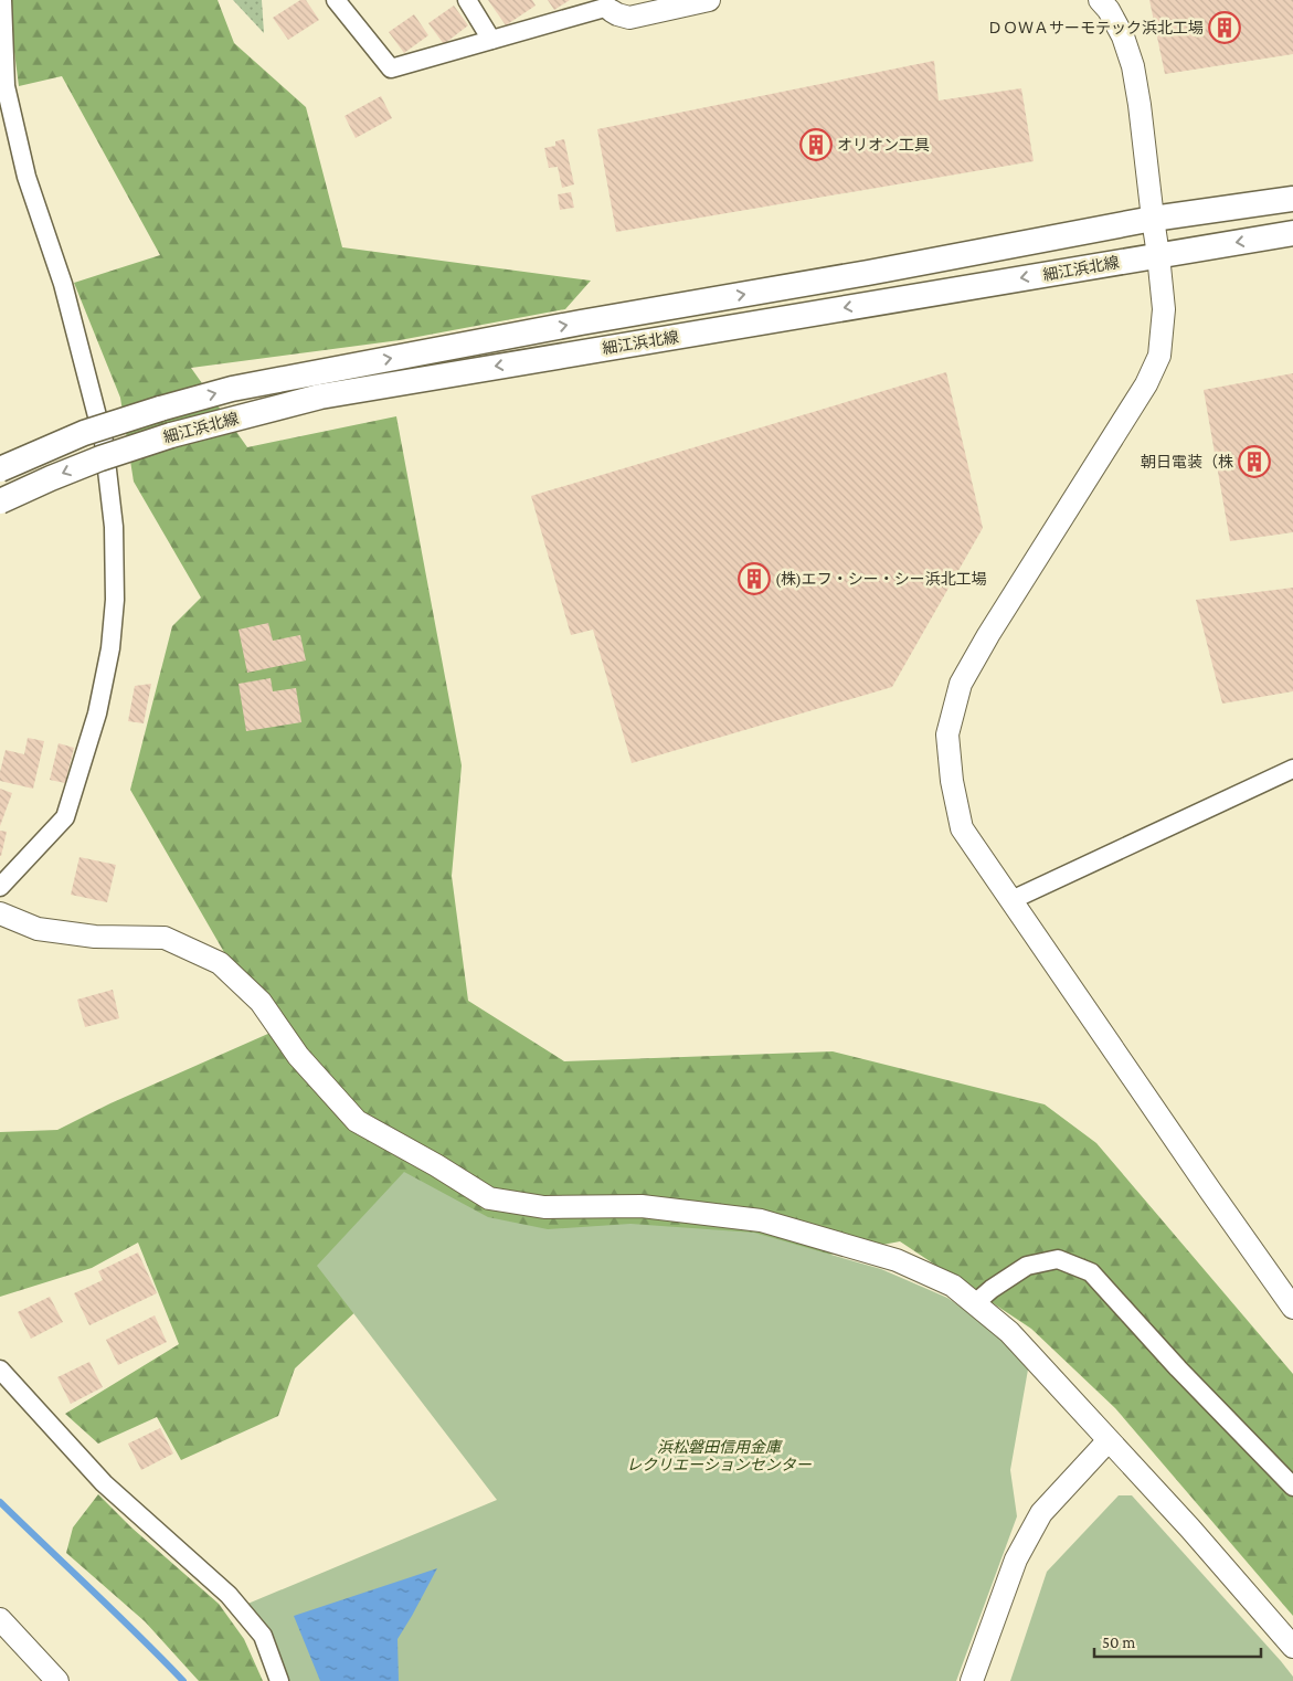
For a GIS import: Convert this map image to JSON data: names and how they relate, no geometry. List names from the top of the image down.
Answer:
{
  "streets": {
    "main road": ["細江浜北線"]
  },
  "parks": ["浜松磐田信用金庫 レクリエーションセンター"],
  "places": {
    "building": [
      "ＤＯＷＡサーモテック浜北工場",
      "オリオン工具",
      "朝日電装（株",
      "(株)エフ・シー・シー浜北工場"
    ]
  },
  "scale_bar": "50 m"
}
